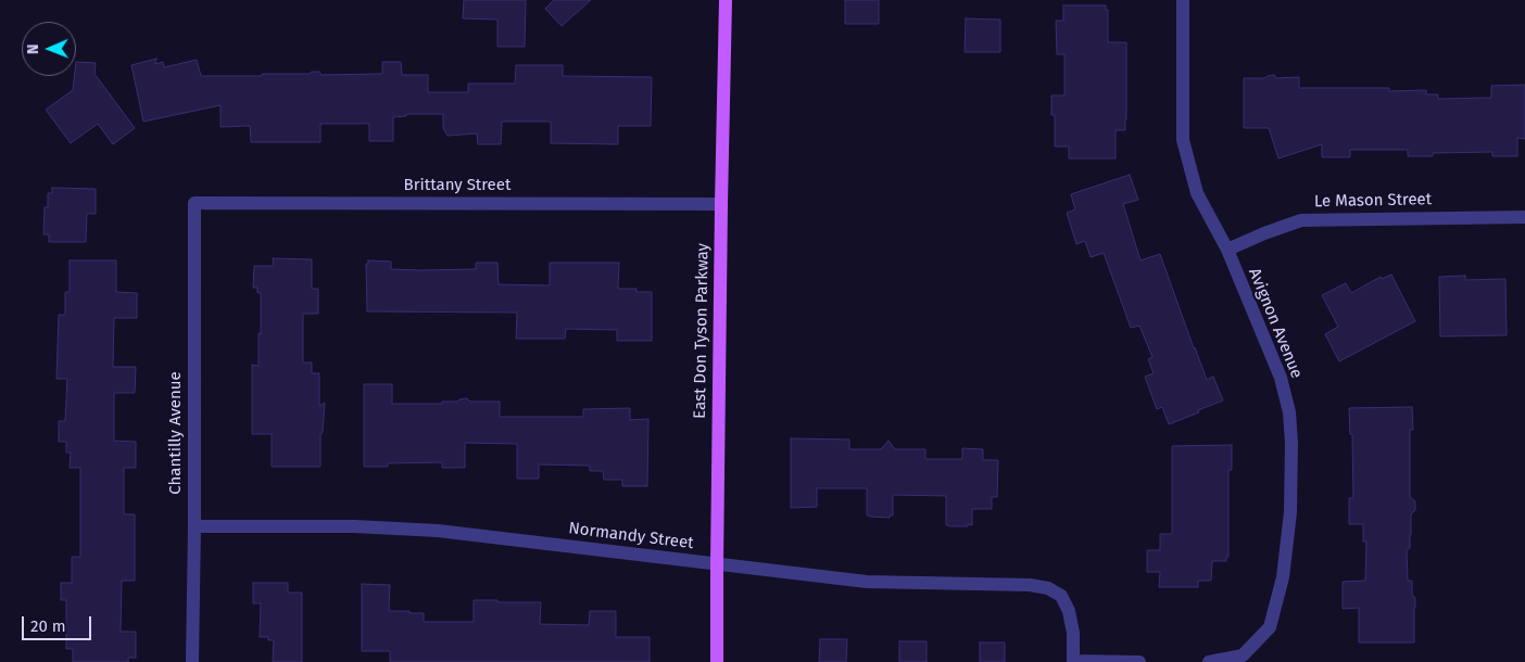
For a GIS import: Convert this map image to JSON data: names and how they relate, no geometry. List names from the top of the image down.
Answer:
{
  "streets": {
    "main road": ["East Don Tyson Parkway"],
    "street": [
      "Brittany Street",
      "Le Mason Street",
      "Avignon Avenue",
      "Chantilly Avenue",
      "Normandy Street"
    ]
  },
  "crossings": [
    ["Brittany Street", "East Don Tyson Parkway"],
    ["Brittany Street", "Chantilly Avenue"],
    ["Le Mason Street", "Avignon Avenue"],
    ["East Don Tyson Parkway", "Normandy Street"],
    ["Chantilly Avenue", "Normandy Street"]
  ],
  "scale_bar": "20 m",
  "north": "left"
}
